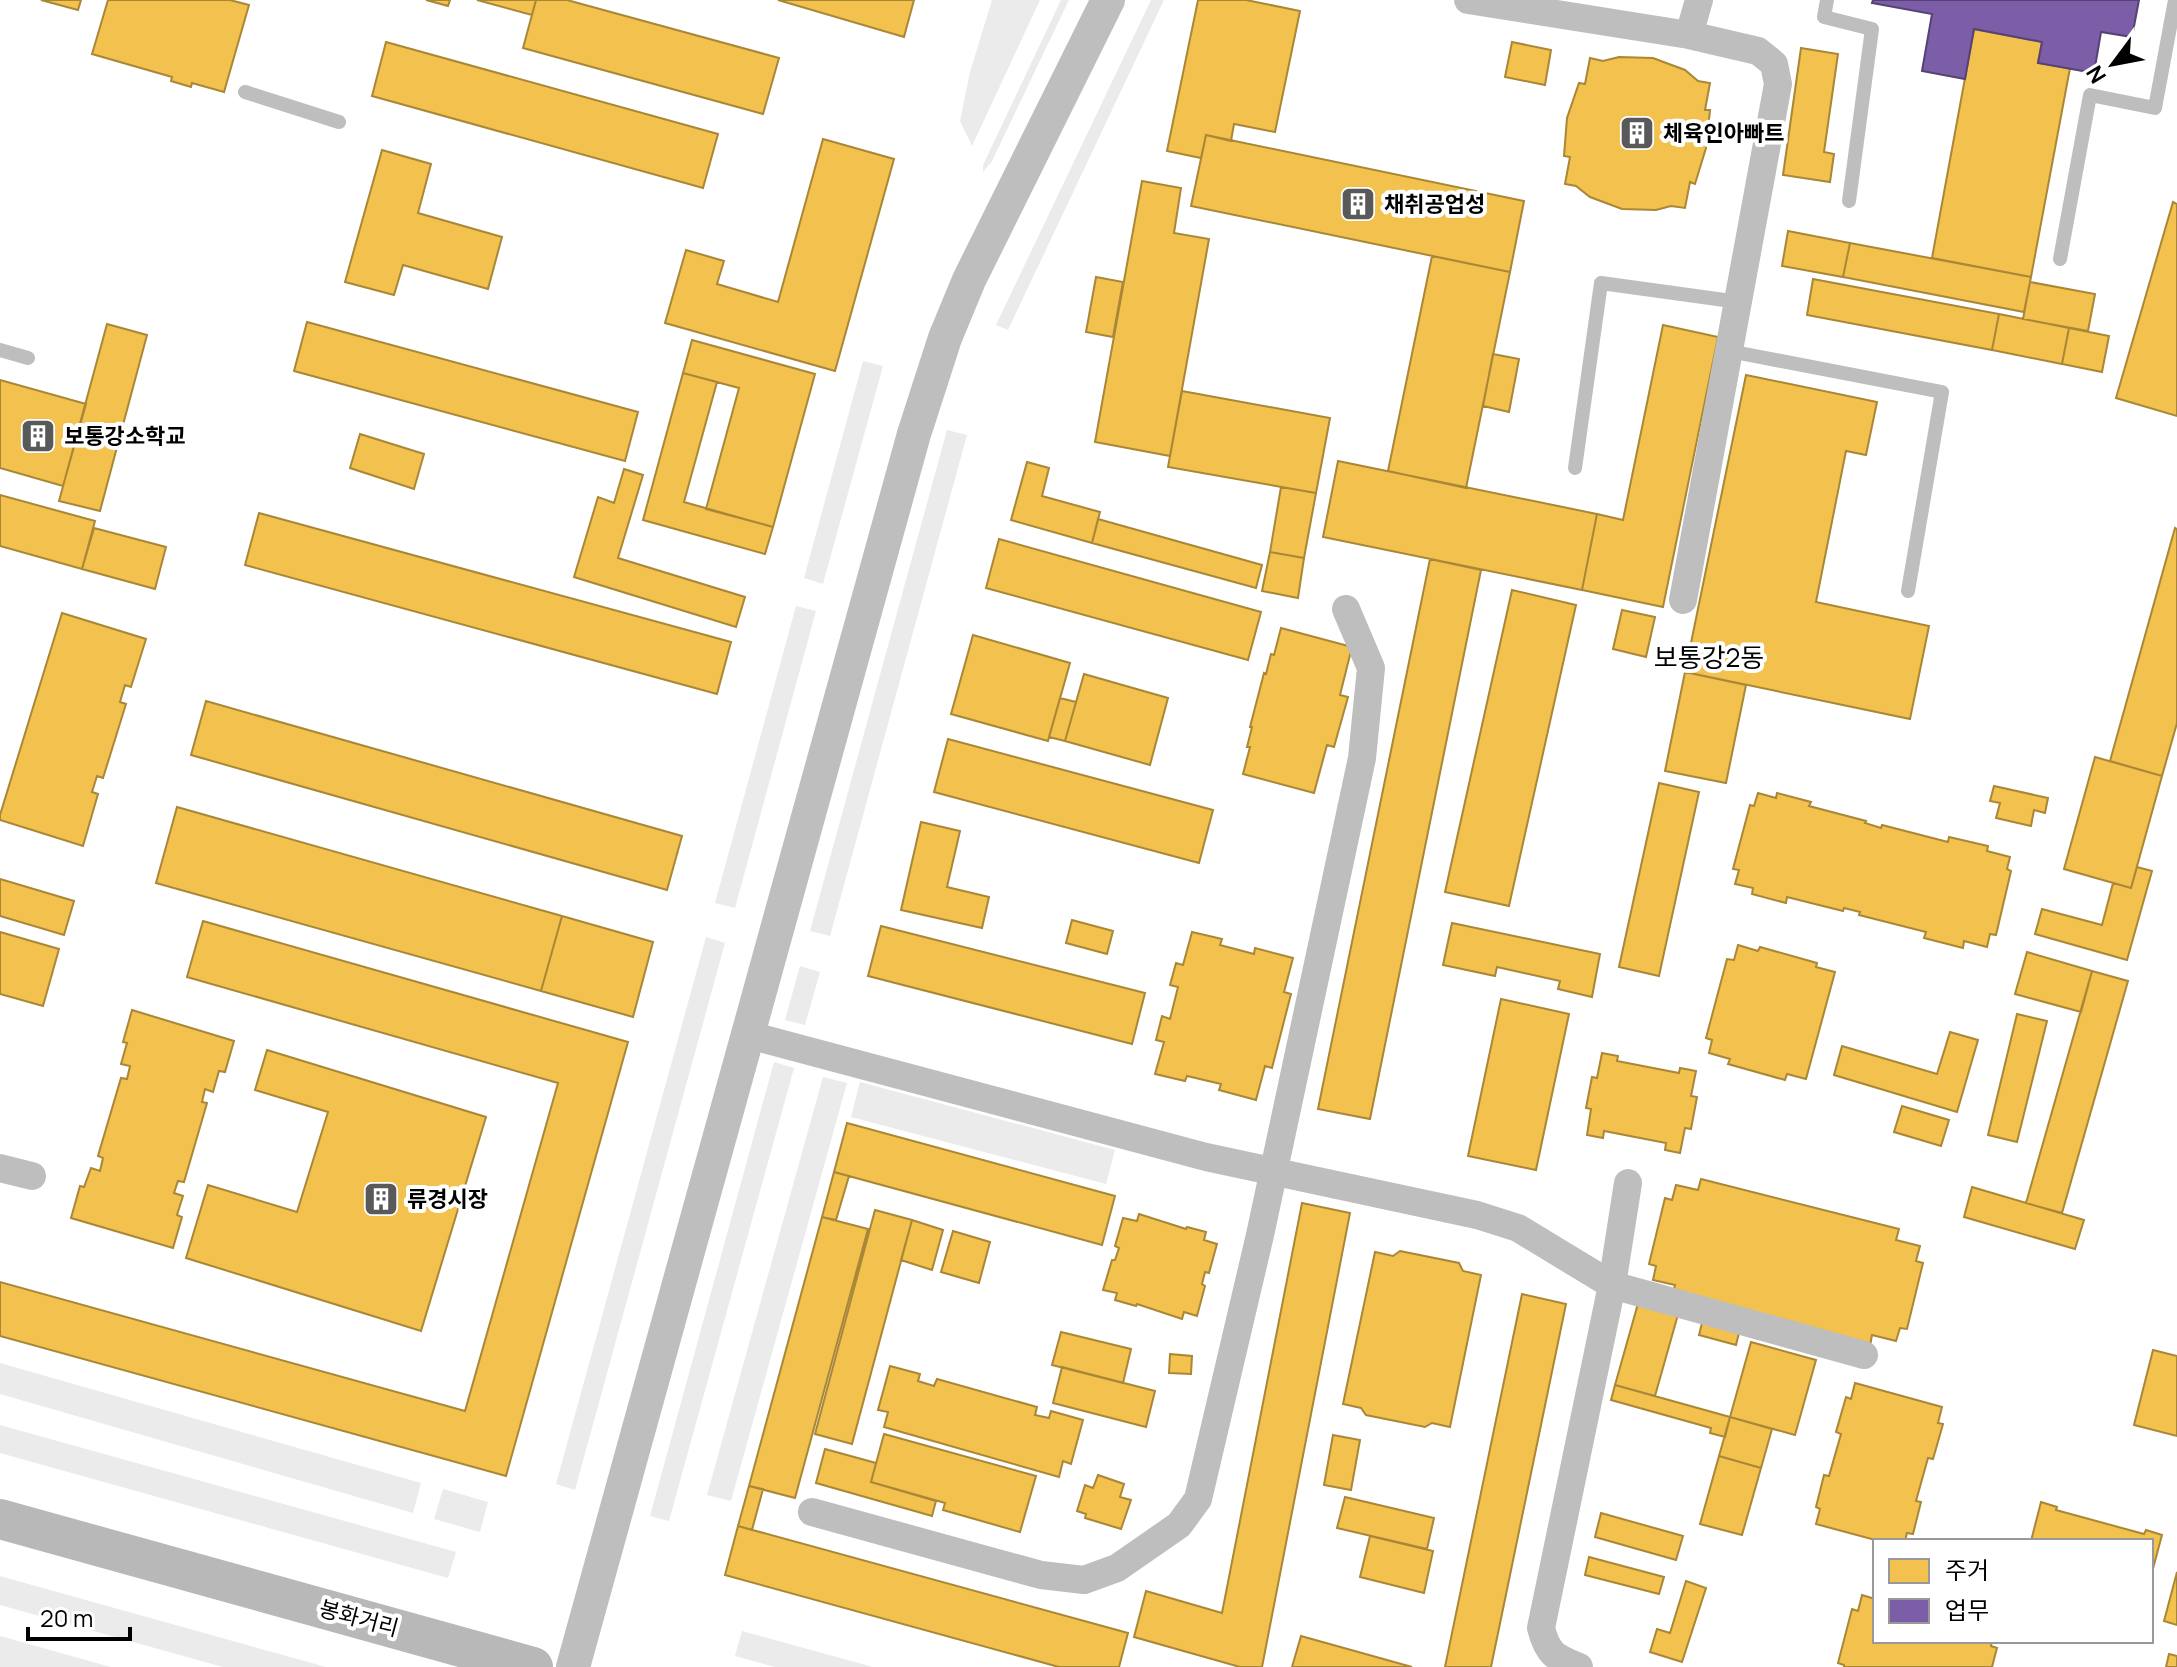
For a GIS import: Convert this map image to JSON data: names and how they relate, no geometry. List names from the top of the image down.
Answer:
{
  "streets": {
    "main road": ["봉화거리"]
  },
  "districts": ["보통강2동"],
  "places": {
    "building": [
      "체육인아빠트",
      "채취공업성",
      "보통강소학교",
      "류경시장"
    ]
  },
  "legend": ["주거", "업무"],
  "scale_bar": "20 m",
  "north": "bottom left"
}
